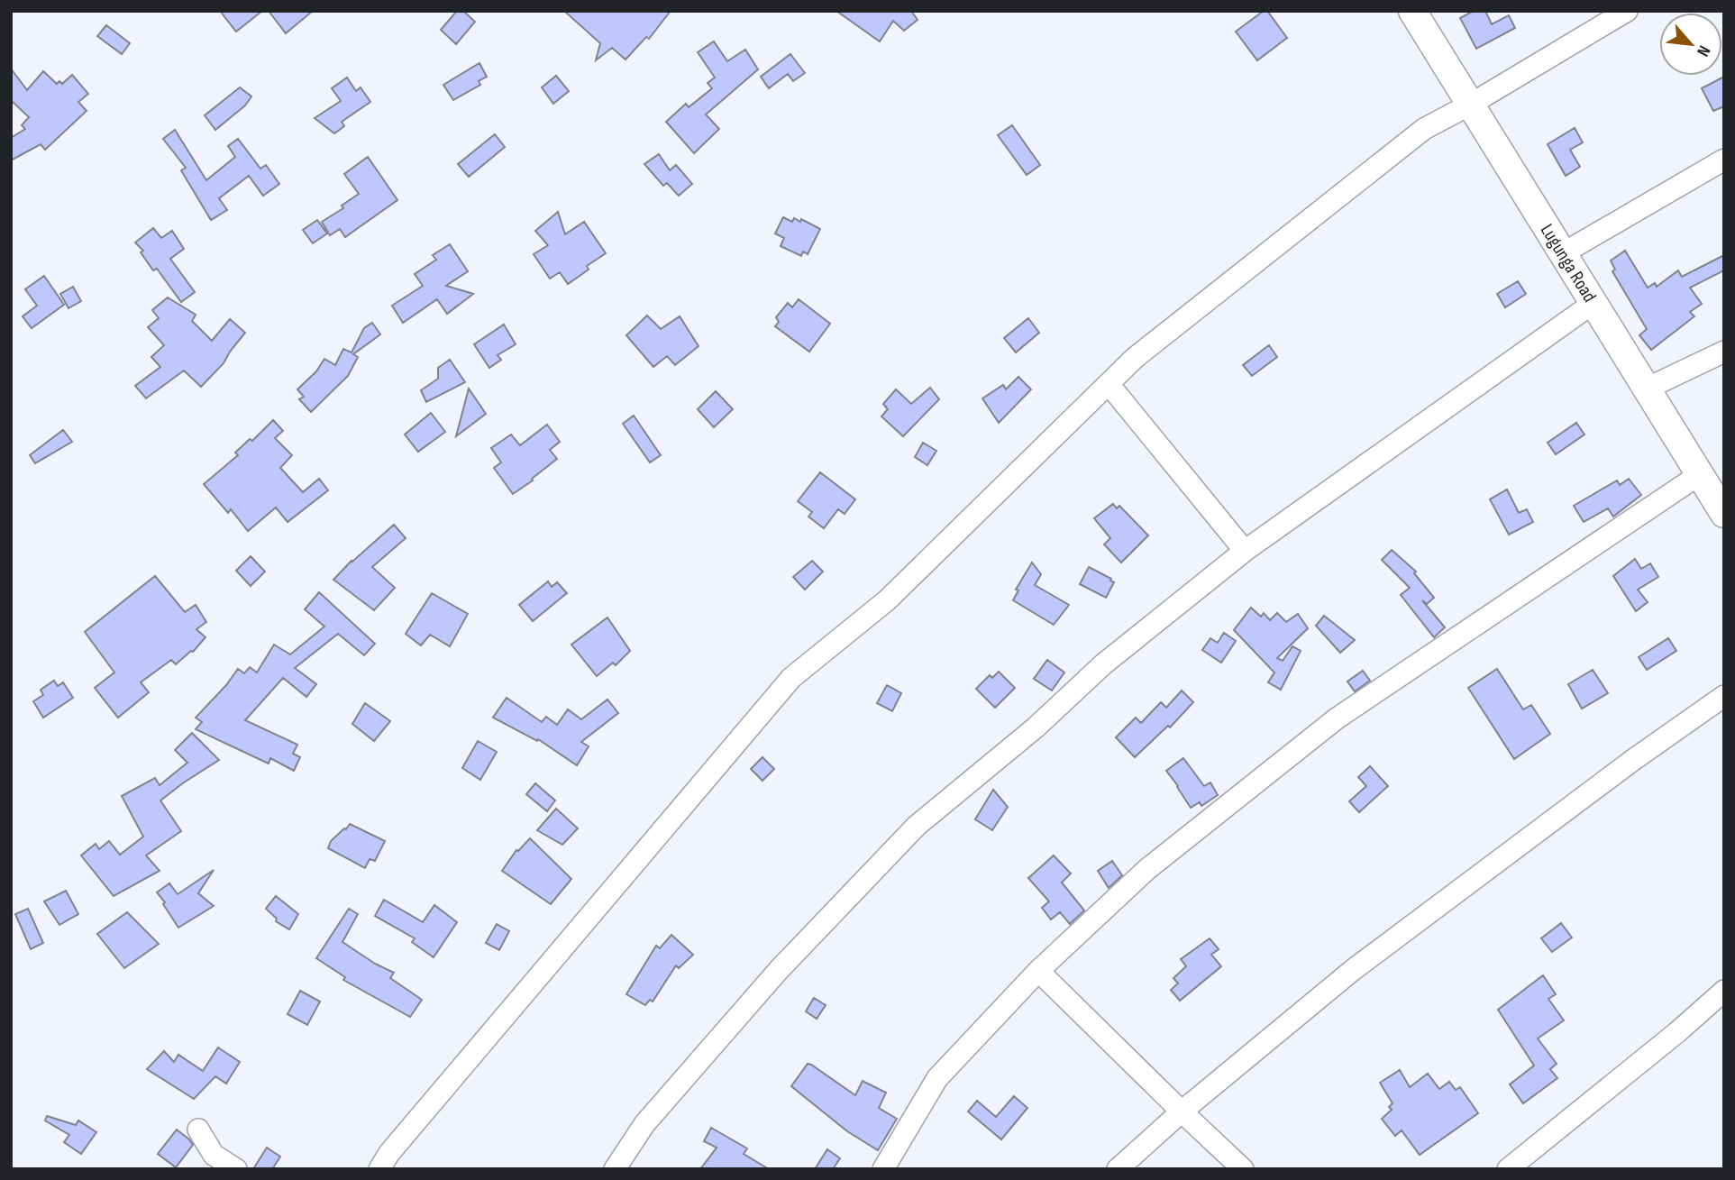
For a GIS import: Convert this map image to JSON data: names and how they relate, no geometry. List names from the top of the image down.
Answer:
{
  "streets": {
    "street": ["Lugunga Road"]
  },
  "north": "bottom right"
}
